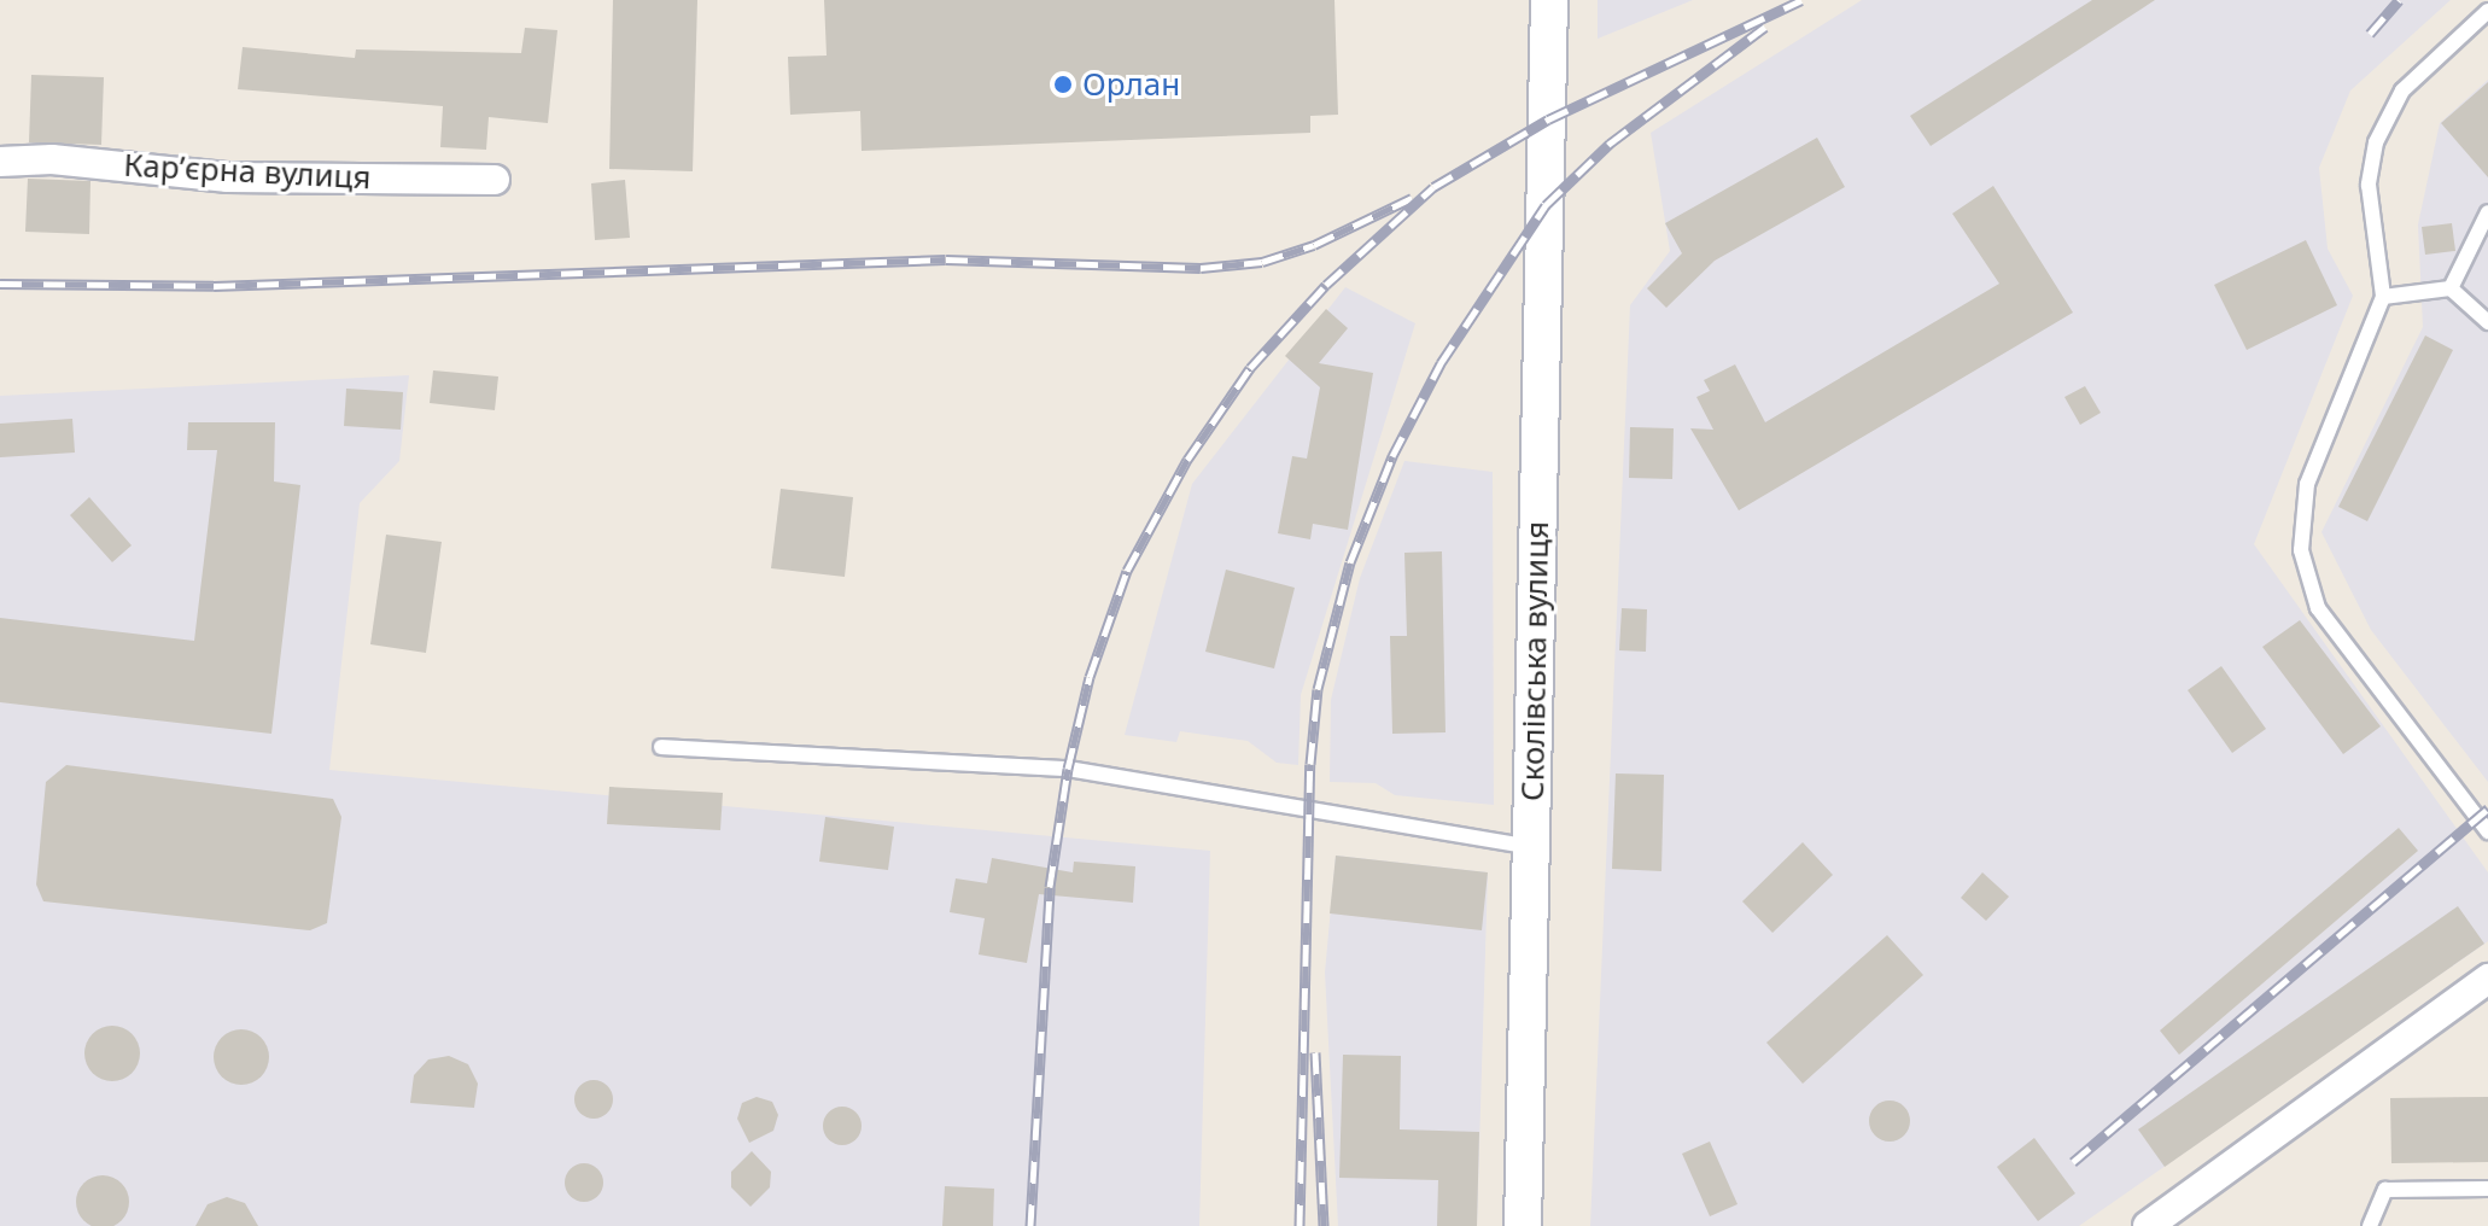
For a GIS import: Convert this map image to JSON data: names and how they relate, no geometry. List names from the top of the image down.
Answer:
{
  "streets": {
    "street": ["Карʼєрна вулиця", "Сколівська вулиця"]
  },
  "places": ["Орлан"]
}
